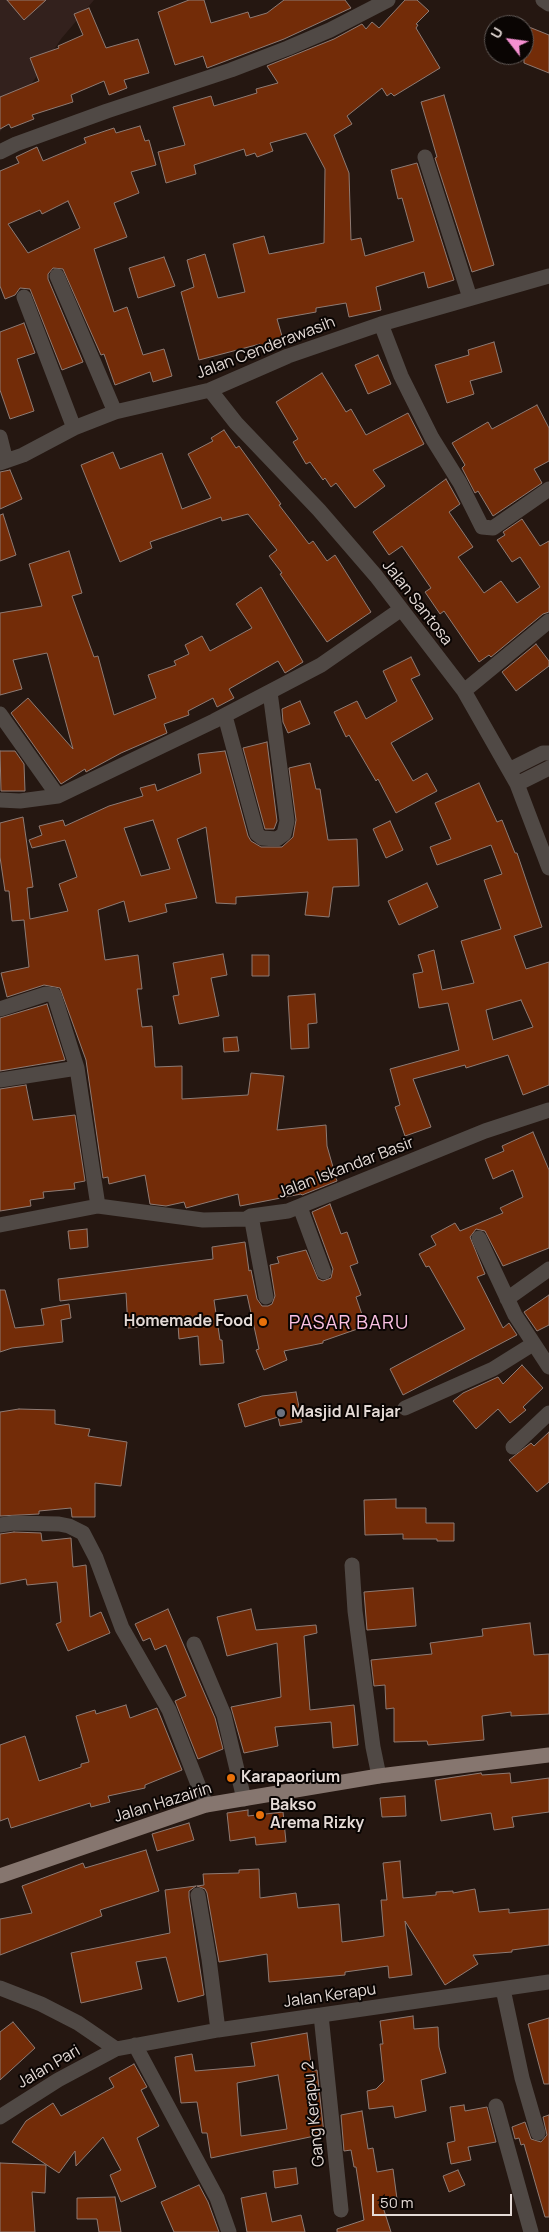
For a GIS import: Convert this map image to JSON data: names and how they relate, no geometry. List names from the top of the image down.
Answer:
{
  "streets": {
    "main road": ["Jalan Hazairin"],
    "street": [
      "Jalan Cenderawasih",
      "Jalan Santosa",
      "Jalan Iskandar Basir",
      "Jalan Kerapu",
      "Jalan Pari",
      "Gang Kerapu 2"
    ]
  },
  "crossings": [
    ["Jalan Cenderawasih", "Jalan Santosa"],
    ["Jalan Kerapu", "Jalan Pari"],
    ["Jalan Kerapu", "Gang Kerapu 2"]
  ],
  "districts": ["PASAR BARU"],
  "places": [
    "Homemade Food",
    "Masjid Al Fajar",
    "Karapaorium",
    "Bakso Arema Rizky"
  ],
  "scale_bar": "50 m",
  "north": "top left"
}
